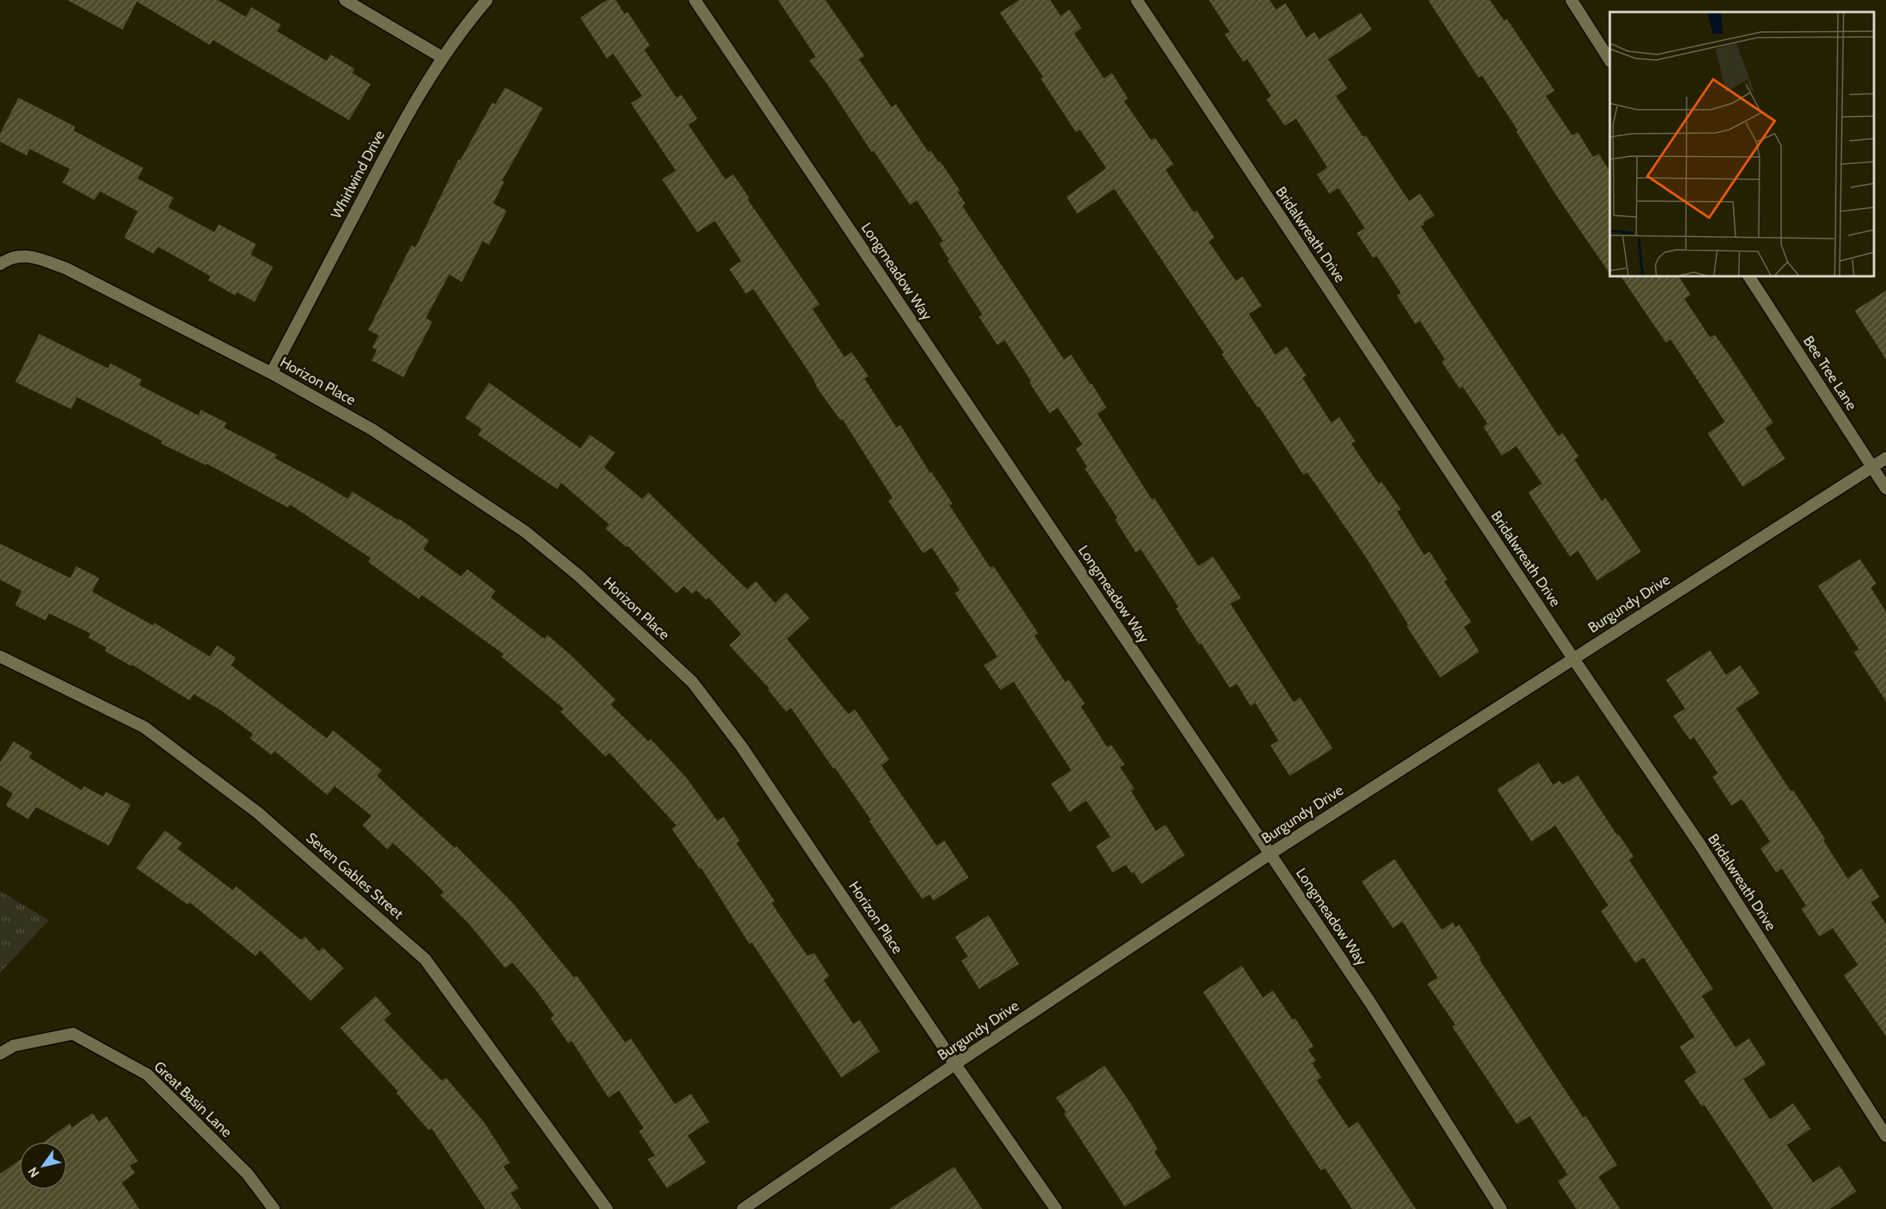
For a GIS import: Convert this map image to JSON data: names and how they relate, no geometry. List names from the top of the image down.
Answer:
{
  "streets": {
    "street": [
      "Whirlwind Drive",
      "Bridalwreath Drive",
      "Longmeadow Way",
      "Bee Tree Lane",
      "Horizon Place",
      "Burgundy Drive",
      "Seven Gables Street",
      "Great Basin Lane"
    ]
  },
  "crossings": [
    ["Whirlwind Drive", "Horizon Place"],
    ["Bridalwreath Drive", "Burgundy Drive"],
    ["Longmeadow Way", "Burgundy Drive"],
    ["Bee Tree Lane", "Burgundy Drive"],
    ["Horizon Place", "Burgundy Drive"]
  ],
  "north": "bottom left"
}
